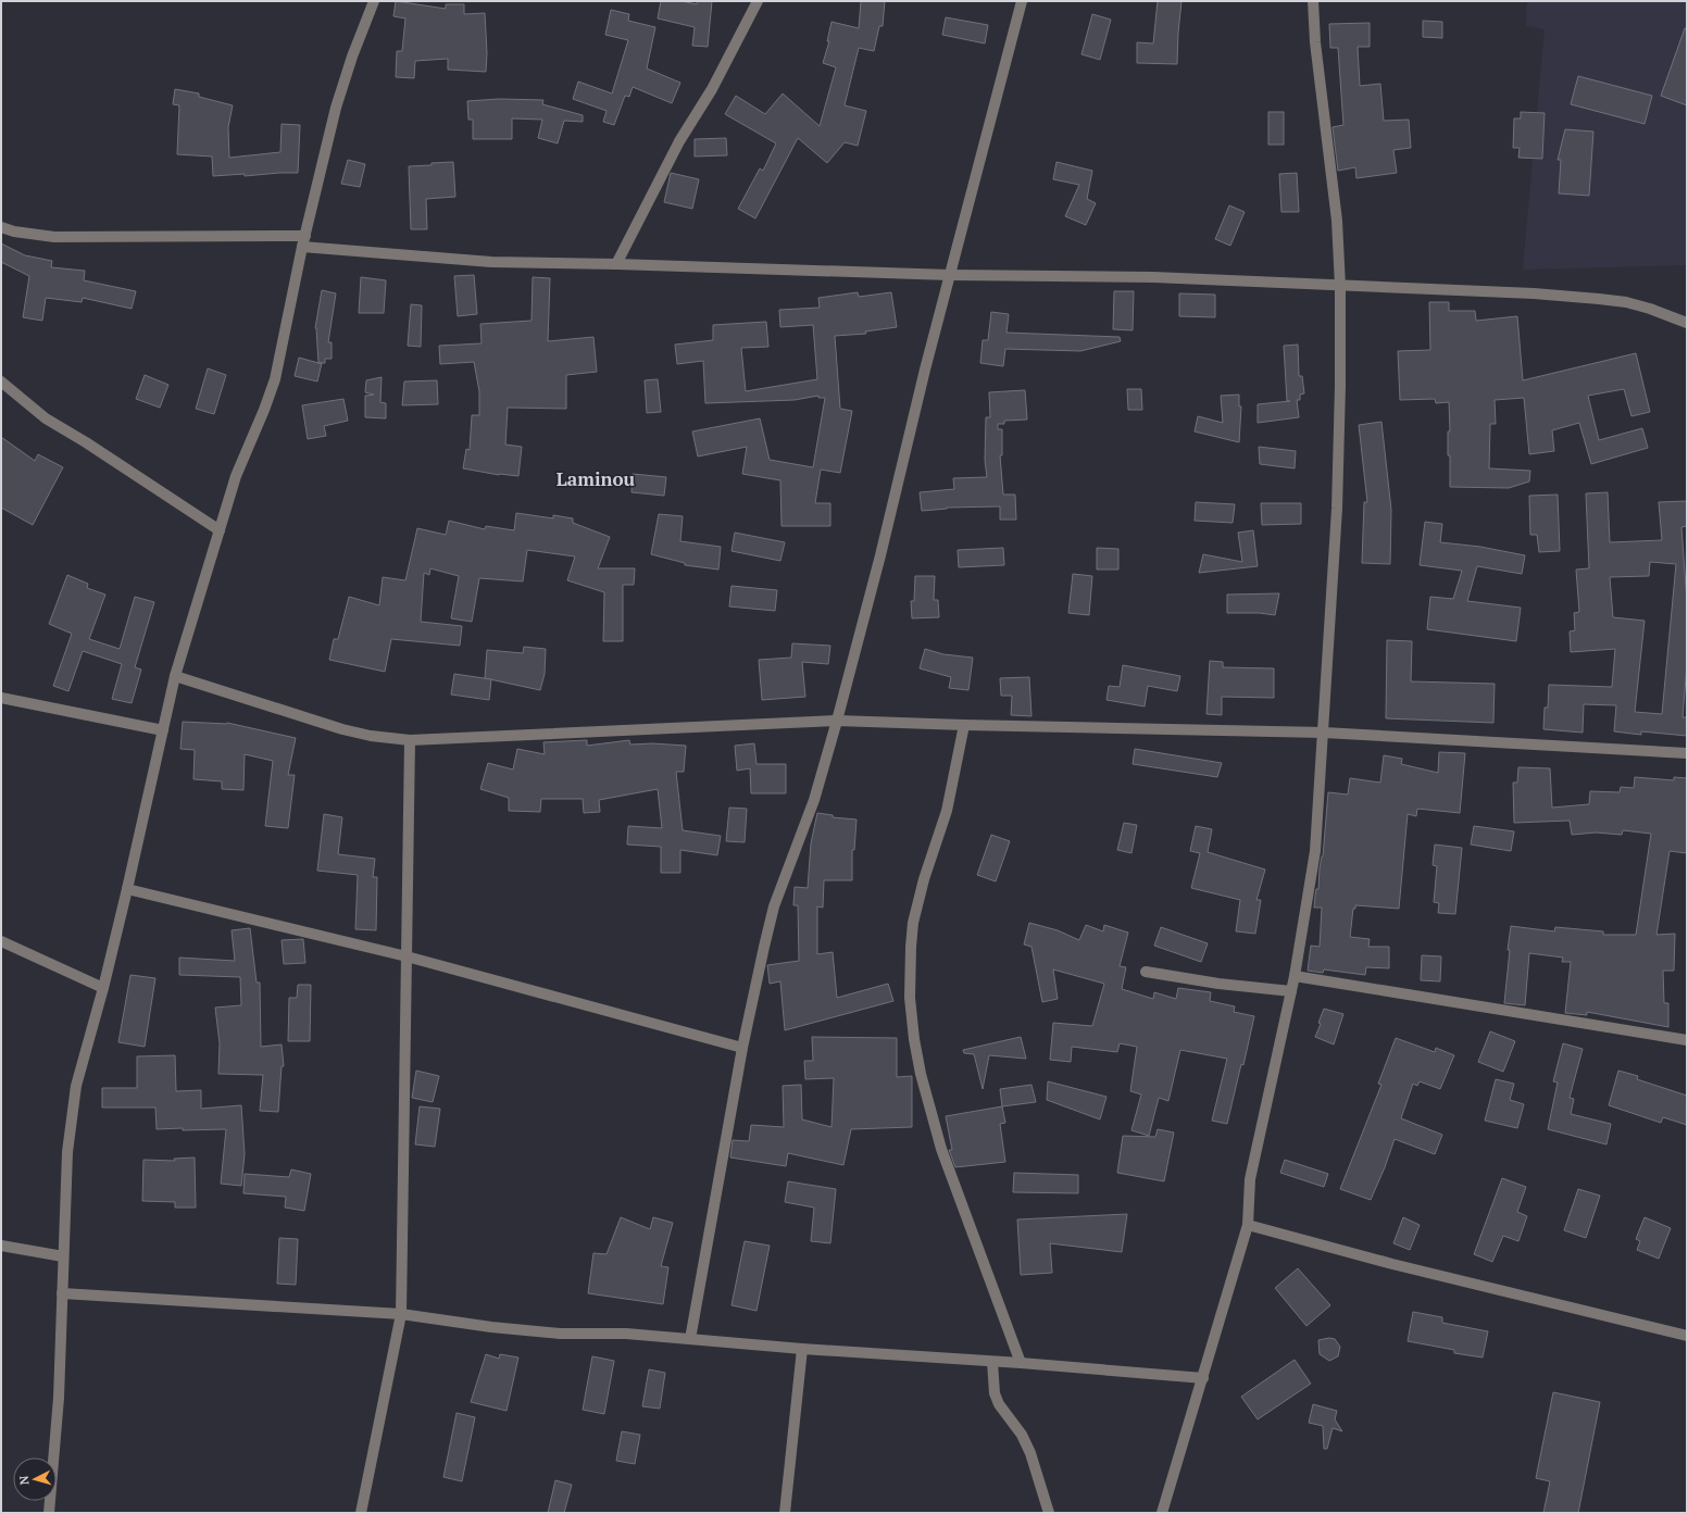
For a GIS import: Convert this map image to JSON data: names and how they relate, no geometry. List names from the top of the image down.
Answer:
{
  "districts": ["Laminou"],
  "north": "left"
}
